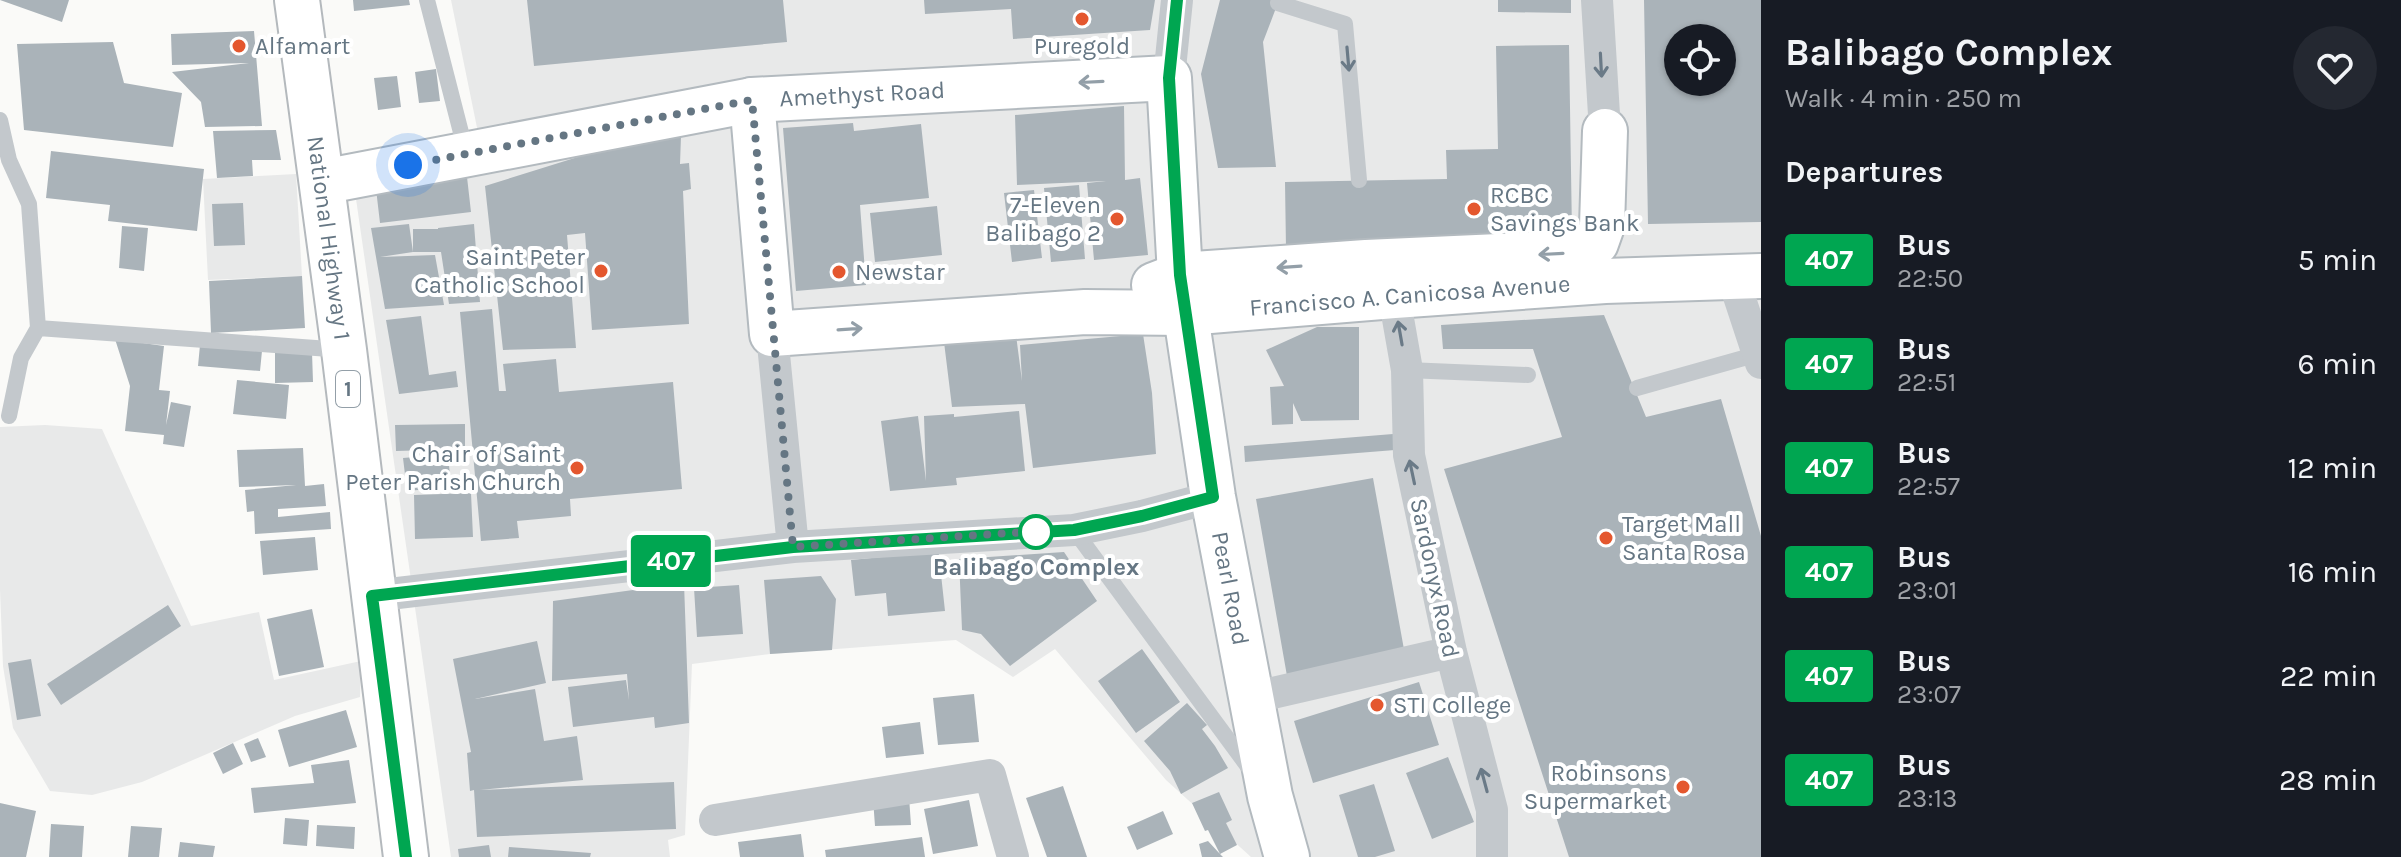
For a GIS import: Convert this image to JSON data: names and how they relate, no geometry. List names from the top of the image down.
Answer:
{
  "streets": {
    "main road": [
      "Amethyst Road",
      "National Highway 1",
      "Francisco A. Canicosa Avenue",
      "1",
      "Pearl Road"
    ],
    "street": ["Sardonyx Road"]
  },
  "crossings": [
    ["Amethyst Road", "National Highway 1"],
    ["Amethyst Road", "Pearl Road"],
    ["Francisco A. Canicosa Avenue", "Sardonyx Road"],
    ["Francisco A. Canicosa Avenue", "Pearl Road"]
  ],
  "one_way": ["Amethyst Road", "Sardonyx Road"],
  "places": [
    "Puregold",
    "Alfamart",
    "RCBC Savings Bank",
    "7-Eleven Balibago 2",
    "Saint Peter Catholic School",
    "Newstar",
    "Chair of Saint Peter Parish Church",
    "Balibago Complex",
    "Target Mall Santa Rosa",
    "STI College",
    "Robinsons Supermarket"
  ],
  "lines": ["bus line 407"],
  "page": {
    "on_map": "407",
    "heading": [
      ["Balibago Complex", "Walk · 4 min · 250 m"],
      "Departures"
    ],
    "list": [
      {
        "mark": "407",
        "name": "Bus",
        "note": "22:50",
        "value": "5 min"
      },
      {
        "mark": "407",
        "name": "Bus",
        "note": "22:51",
        "value": "6 min"
      },
      {
        "mark": "407",
        "name": "Bus",
        "note": "22:57",
        "value": "12 min"
      },
      {
        "mark": "407",
        "name": "Bus",
        "note": "23:01",
        "value": "16 min"
      },
      {
        "mark": "407",
        "name": "Bus",
        "note": "23:07",
        "value": "22 min"
      },
      {
        "mark": "407",
        "name": "Bus",
        "note": "23:13",
        "value": "28 min"
      }
    ]
  }
}
